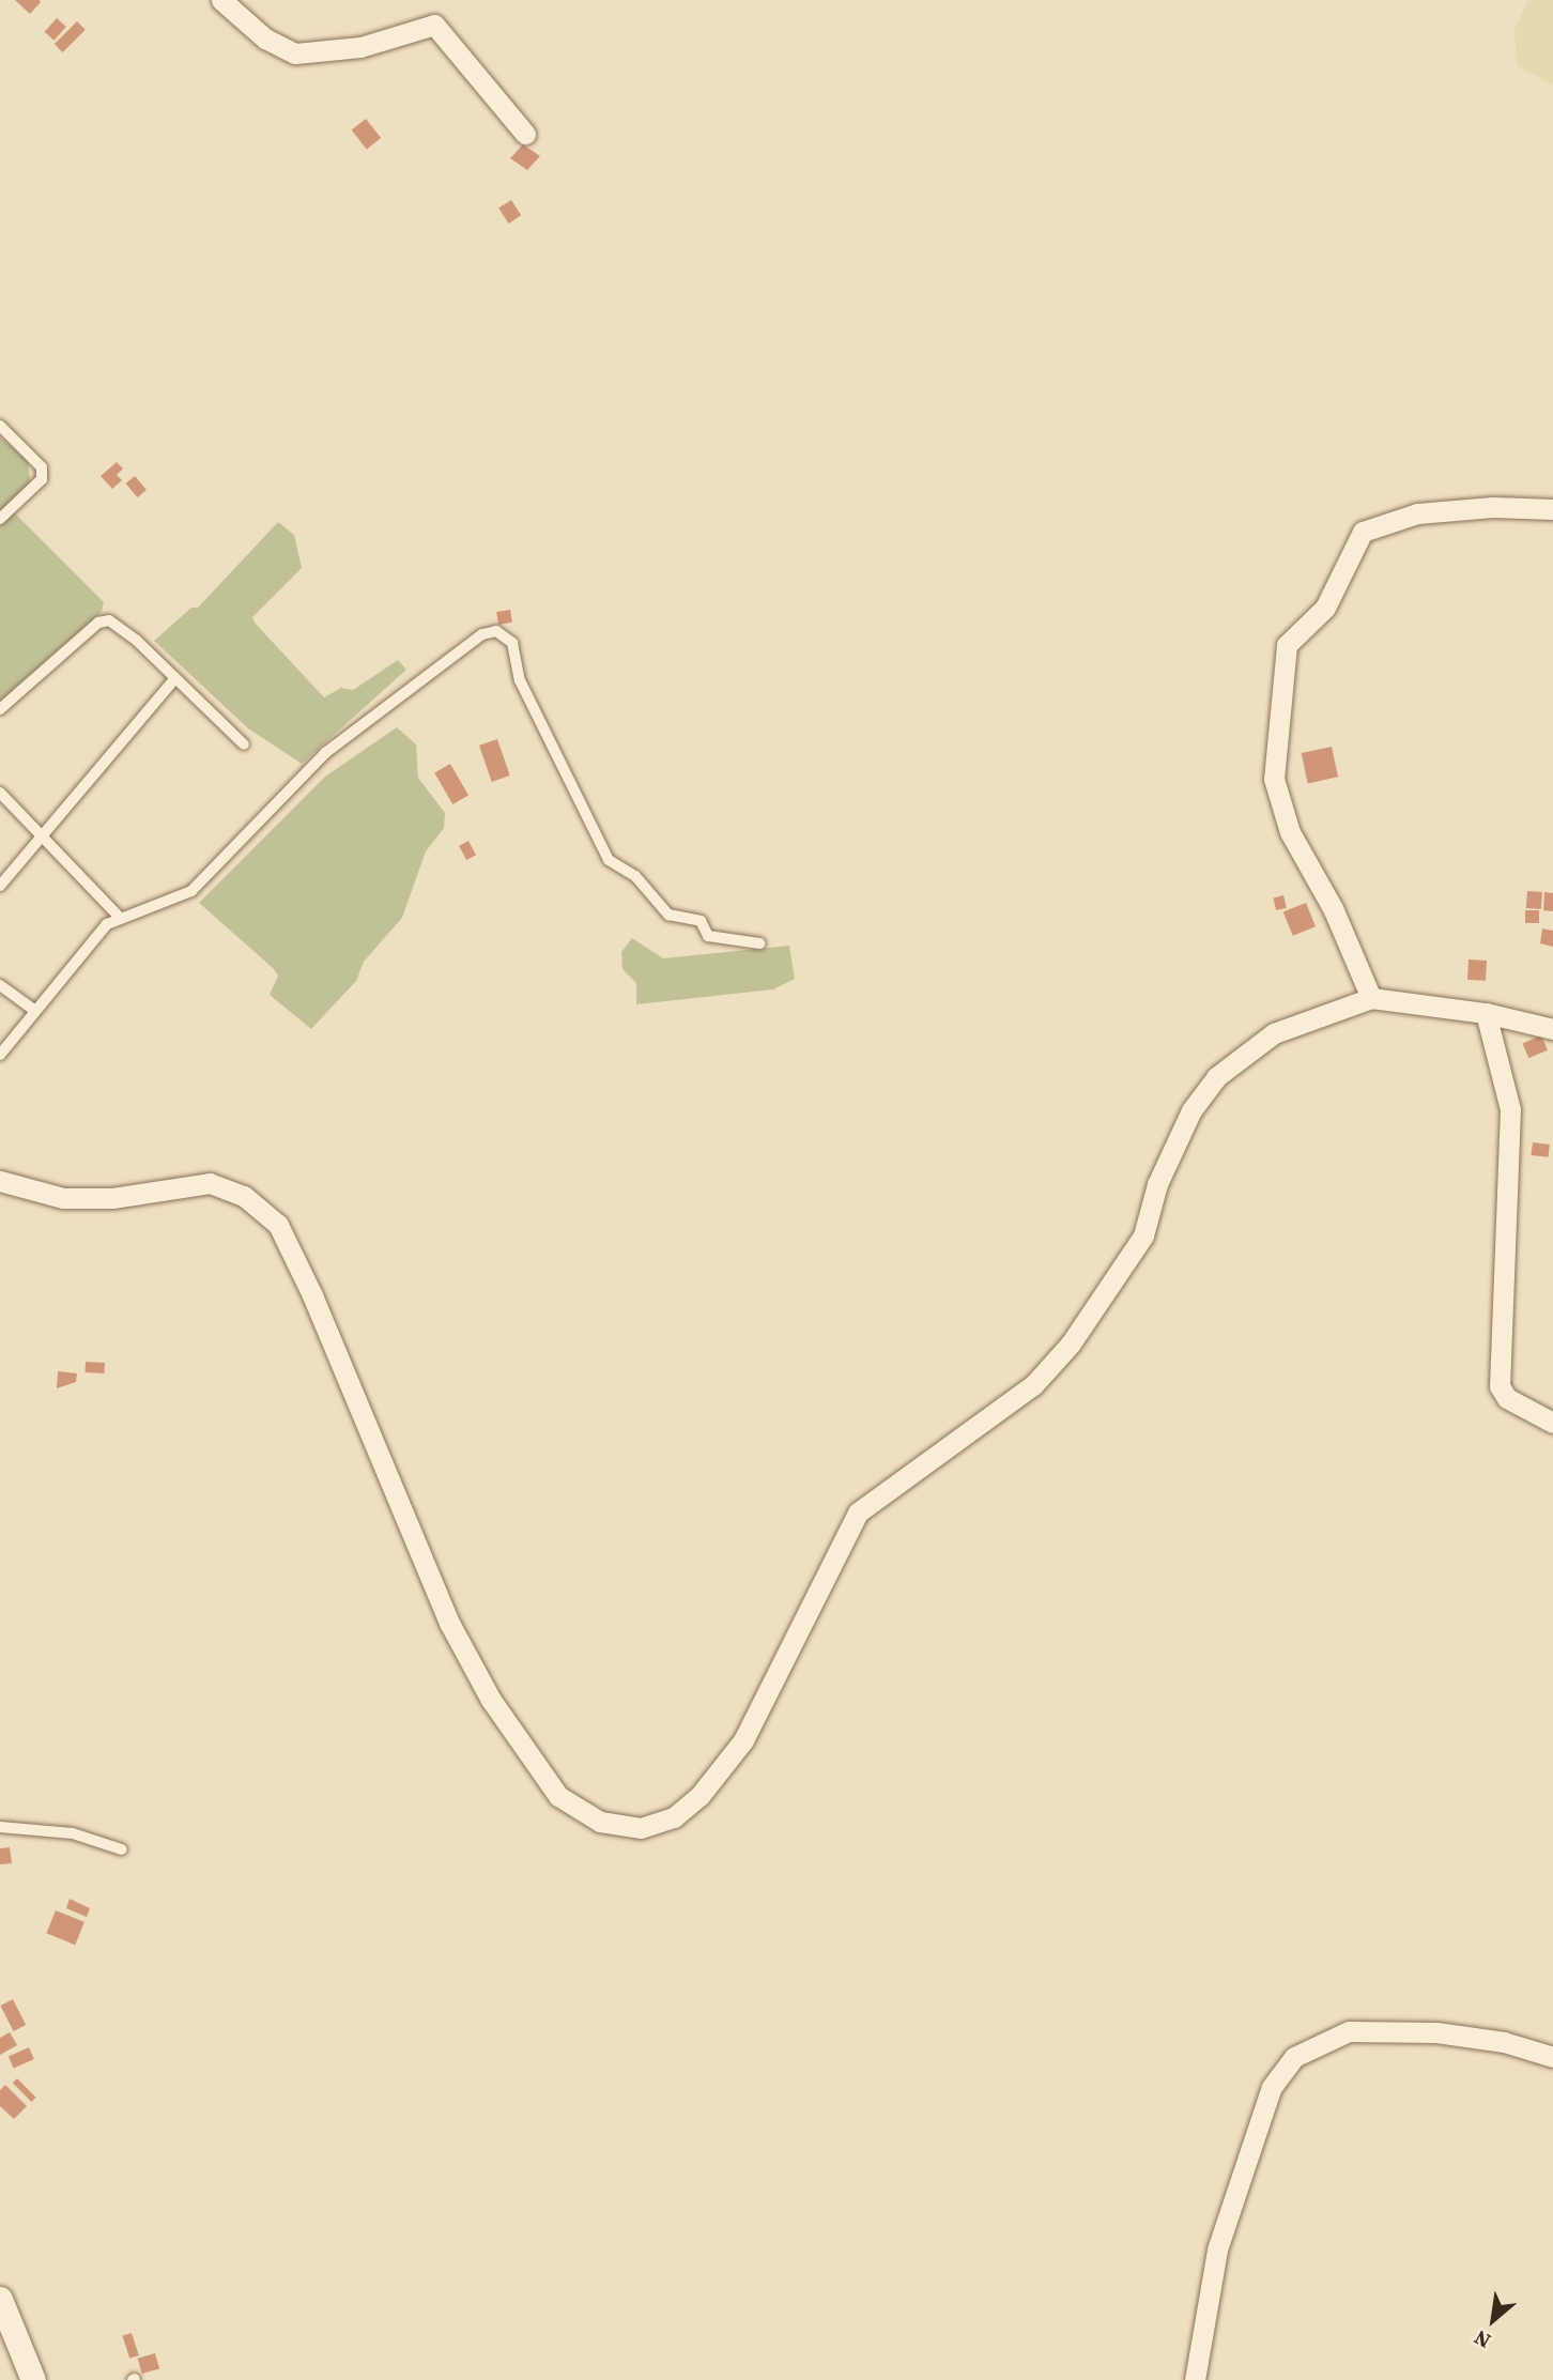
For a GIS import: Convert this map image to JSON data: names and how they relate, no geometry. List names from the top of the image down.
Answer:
{
  "north": "bottom left"
}
